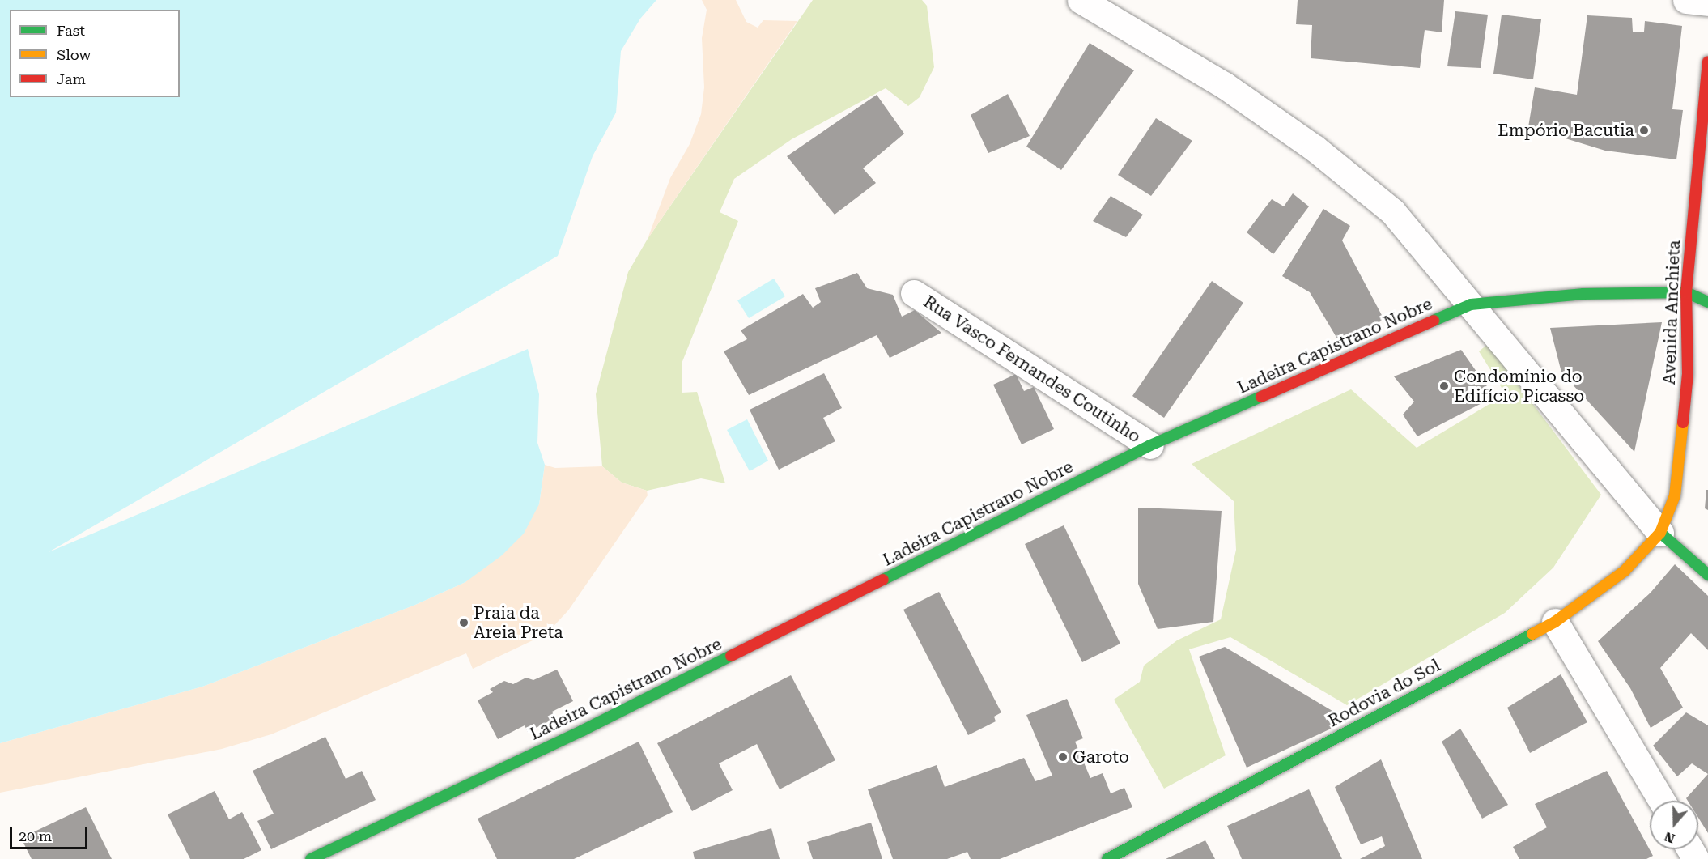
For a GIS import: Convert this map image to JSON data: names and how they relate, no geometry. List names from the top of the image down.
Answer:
{
  "streets": {
    "street": [
      "Avenida Anchieta",
      "Ladeira Capistrano Nobre",
      "Rua Vasco Fernandes Coutinho",
      "Rodovia do Sol"
    ]
  },
  "crossings": [
    ["Avenida Anchieta", "Ladeira Capistrano Nobre"],
    ["Avenida Anchieta", "Rodovia do Sol"],
    ["Ladeira Capistrano Nobre", "Rua Vasco Fernandes Coutinho"]
  ],
  "places": [
    "Empório Bacutia",
    "Condomínio do Edifício Picasso",
    "Praia da Areia Preta",
    "Garoto"
  ],
  "legend": ["Fast", "Slow", "Jam"],
  "scale_bar": "20 m",
  "north": "bottom"
}
